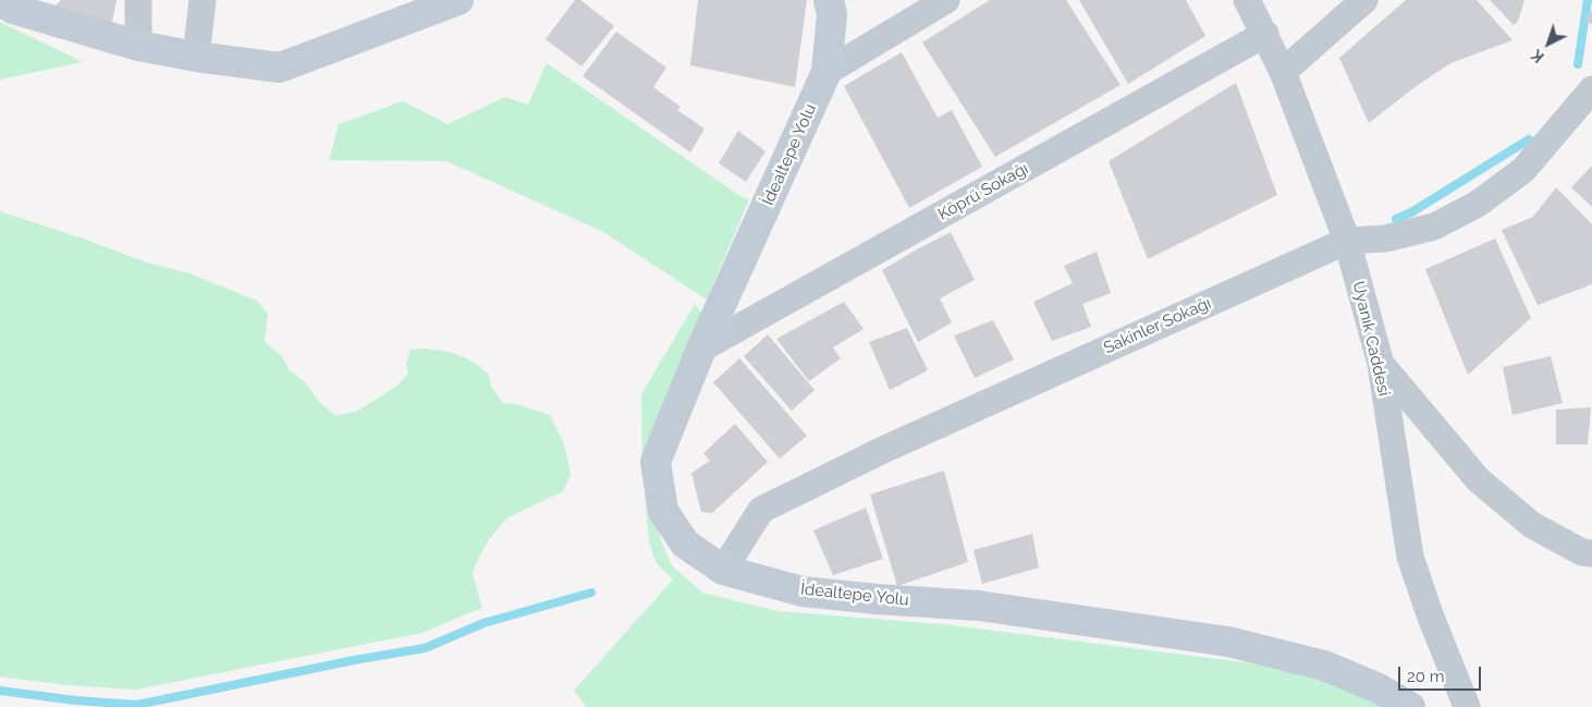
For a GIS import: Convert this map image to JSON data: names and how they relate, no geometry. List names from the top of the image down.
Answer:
{
  "streets": {
    "main road": ["İdealtepe Yolu"],
    "street": ["Köprü Sokağı", "Sakinler Sokağı", "Uyanık Caddesi"]
  },
  "crossings": [
    ["İdealtepe Yolu", "Köprü Sokağı"],
    ["İdealtepe Yolu", "Sakinler Sokağı"],
    ["Köprü Sokağı", "Uyanık Caddesi"],
    ["Sakinler Sokağı", "Uyanık Caddesi"]
  ],
  "scale_bar": "20 m",
  "north": "bottom left"
}
